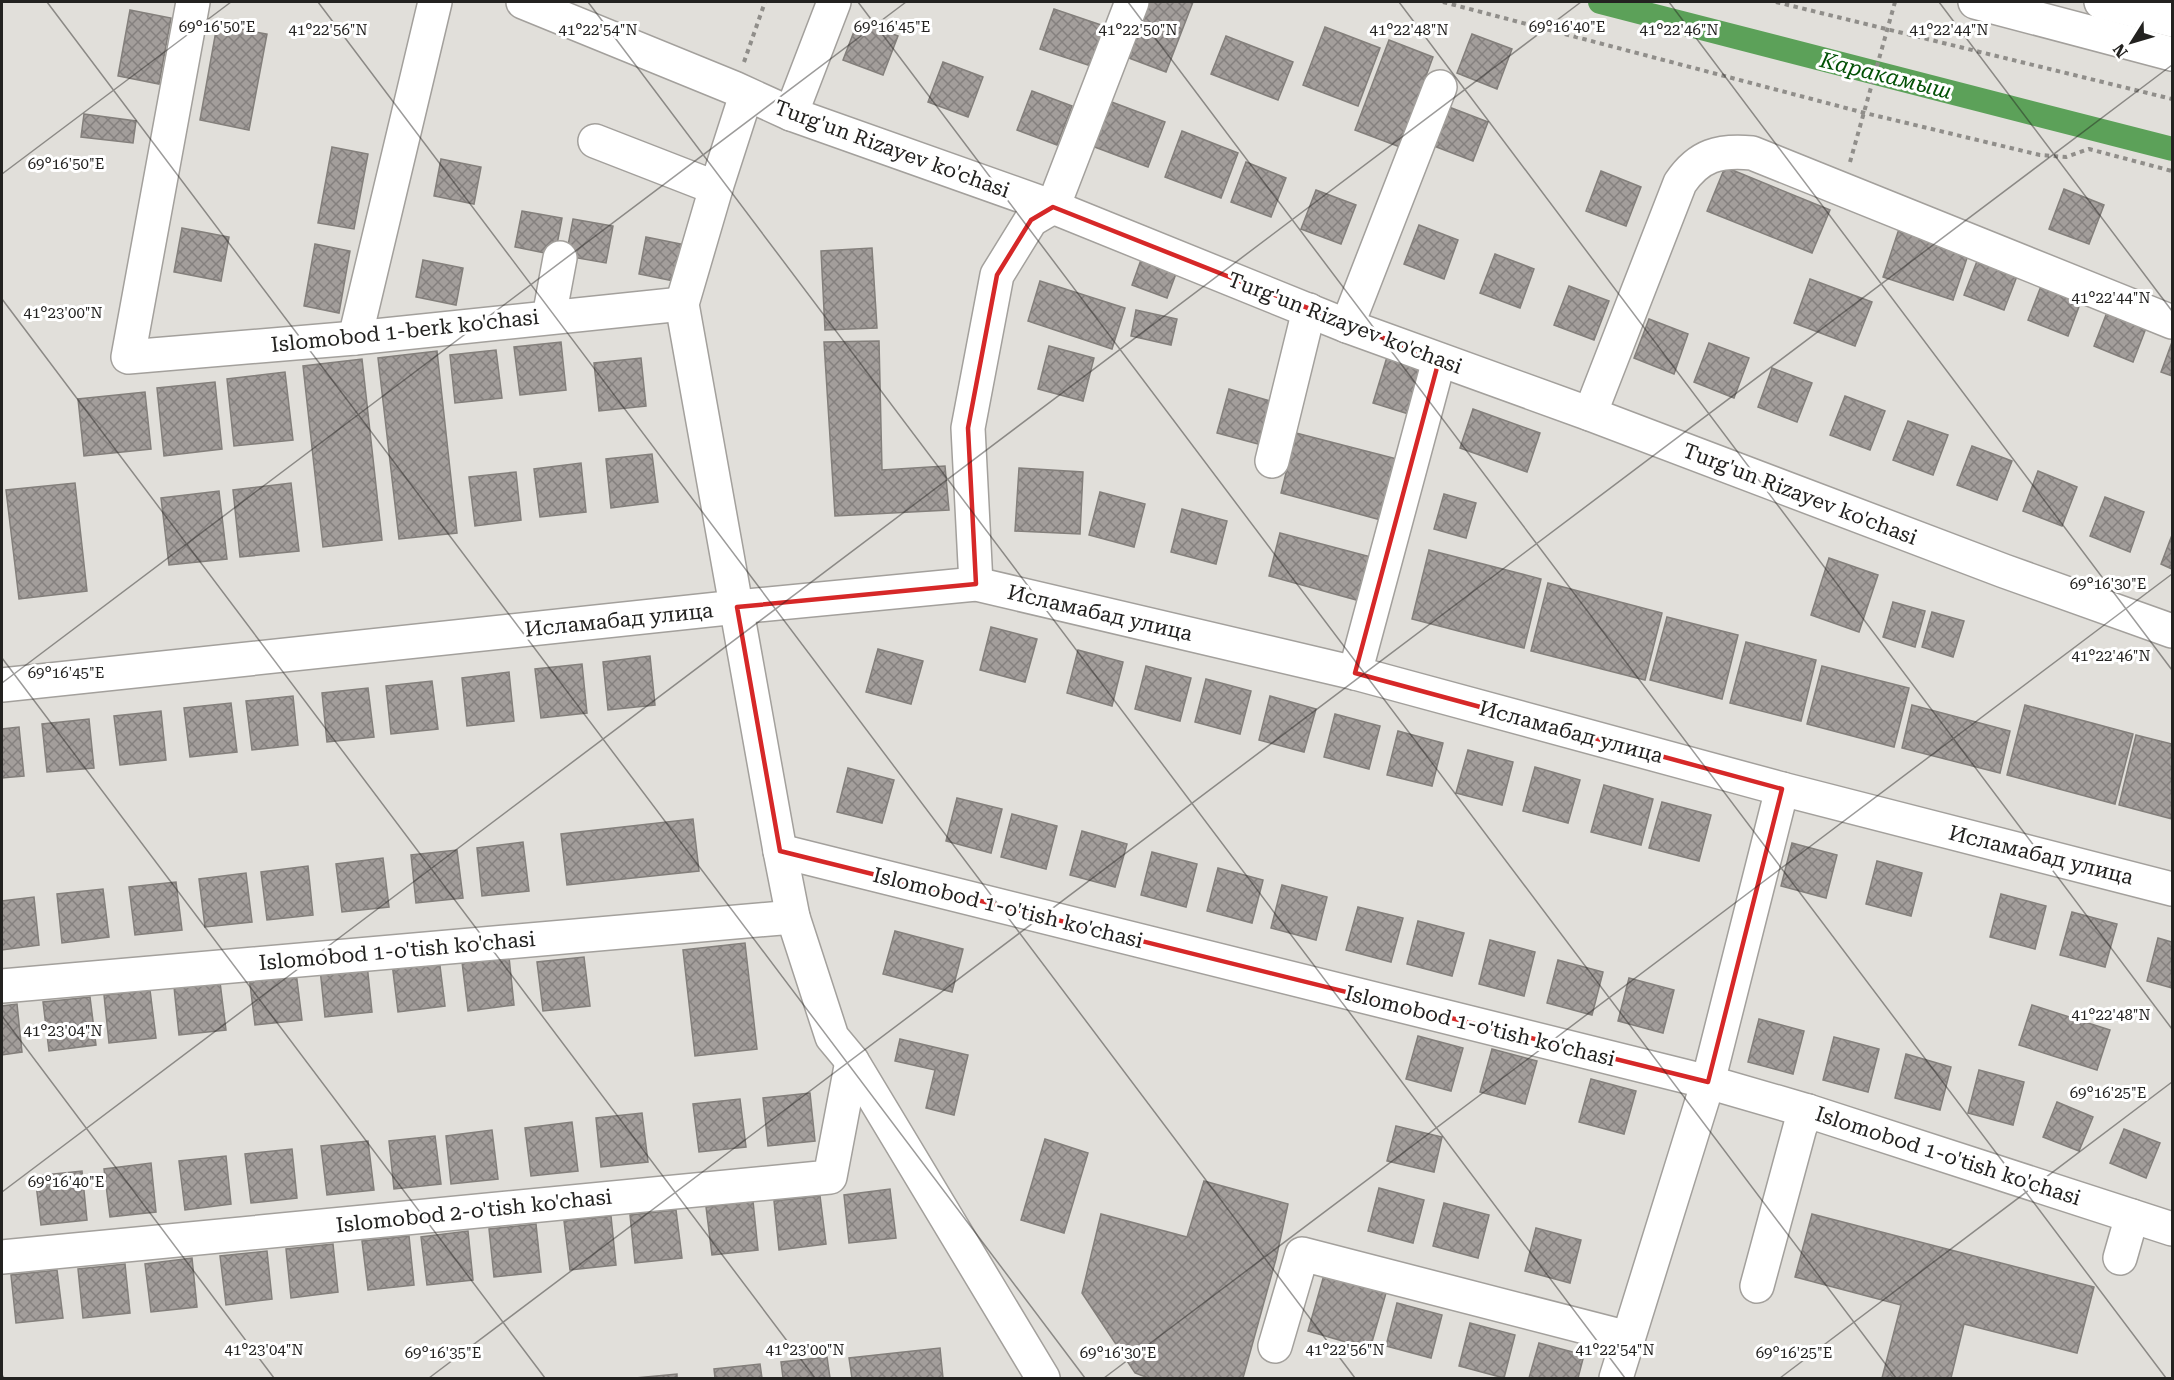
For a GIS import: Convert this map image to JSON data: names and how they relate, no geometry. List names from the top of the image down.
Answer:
{
  "streets": {
    "street": [
      "Turg'un Rizayev ko'chasi",
      "Islomobod 1-berk ko'chasi",
      "Исламабад улица",
      "Islomobod 1-o'tish ko'chasi",
      "Islomobod 2-o'tish ko'chasi"
    ]
  },
  "water": ["Каракамыш"],
  "north": "bottom left",
  "coordinates": [
    "69°16'45\"E",
    "69°16'50\"E",
    "69°16'40\"E",
    "41°22'56\"N",
    "41°22'54\"N",
    "41°22'50\"N",
    "41°22'48\"N",
    "41°22'46\"N",
    "41°22'44\"N",
    "41°23'00\"N",
    "69°16'30\"E",
    "41°23'04\"N",
    "69°16'25\"E",
    "69°16'35\"E"
  ]
}
